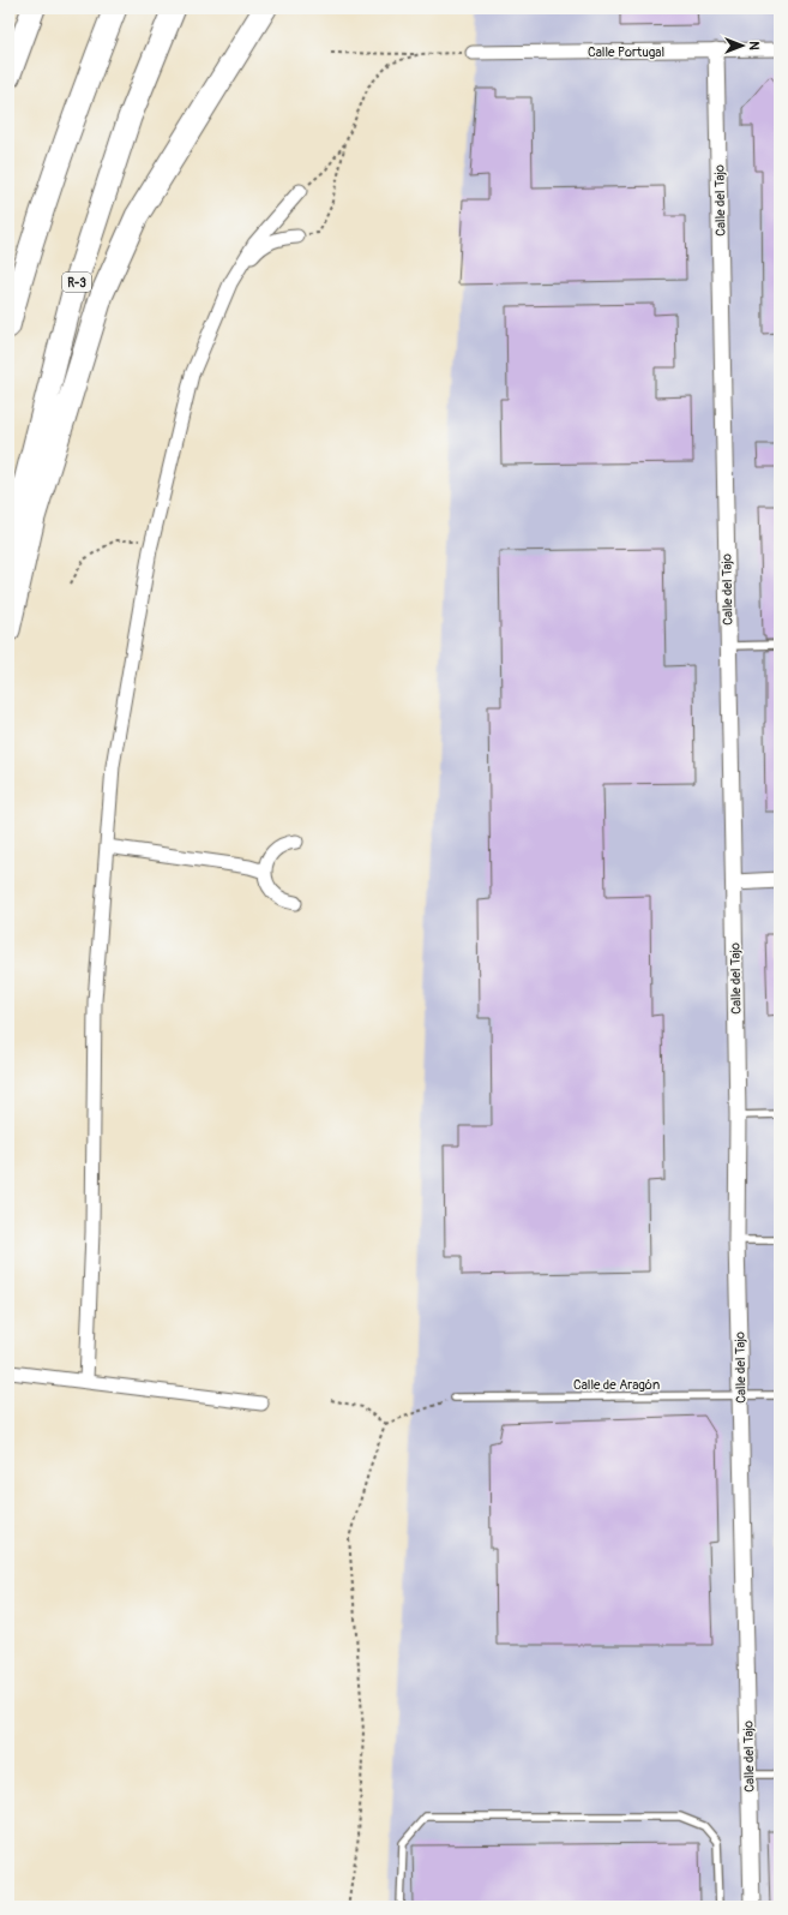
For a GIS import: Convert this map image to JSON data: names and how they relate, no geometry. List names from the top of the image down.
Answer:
{
  "streets": {
    "highway": ["R-3"],
    "street": ["Calle Portugal", "Calle del Tajo"],
    "lane": ["Calle de Aragón"]
  },
  "crossings": [
    ["Calle Portugal", "Calle del Tajo"],
    ["Calle del Tajo", "Calle de Aragón"]
  ],
  "north": "right"
}
